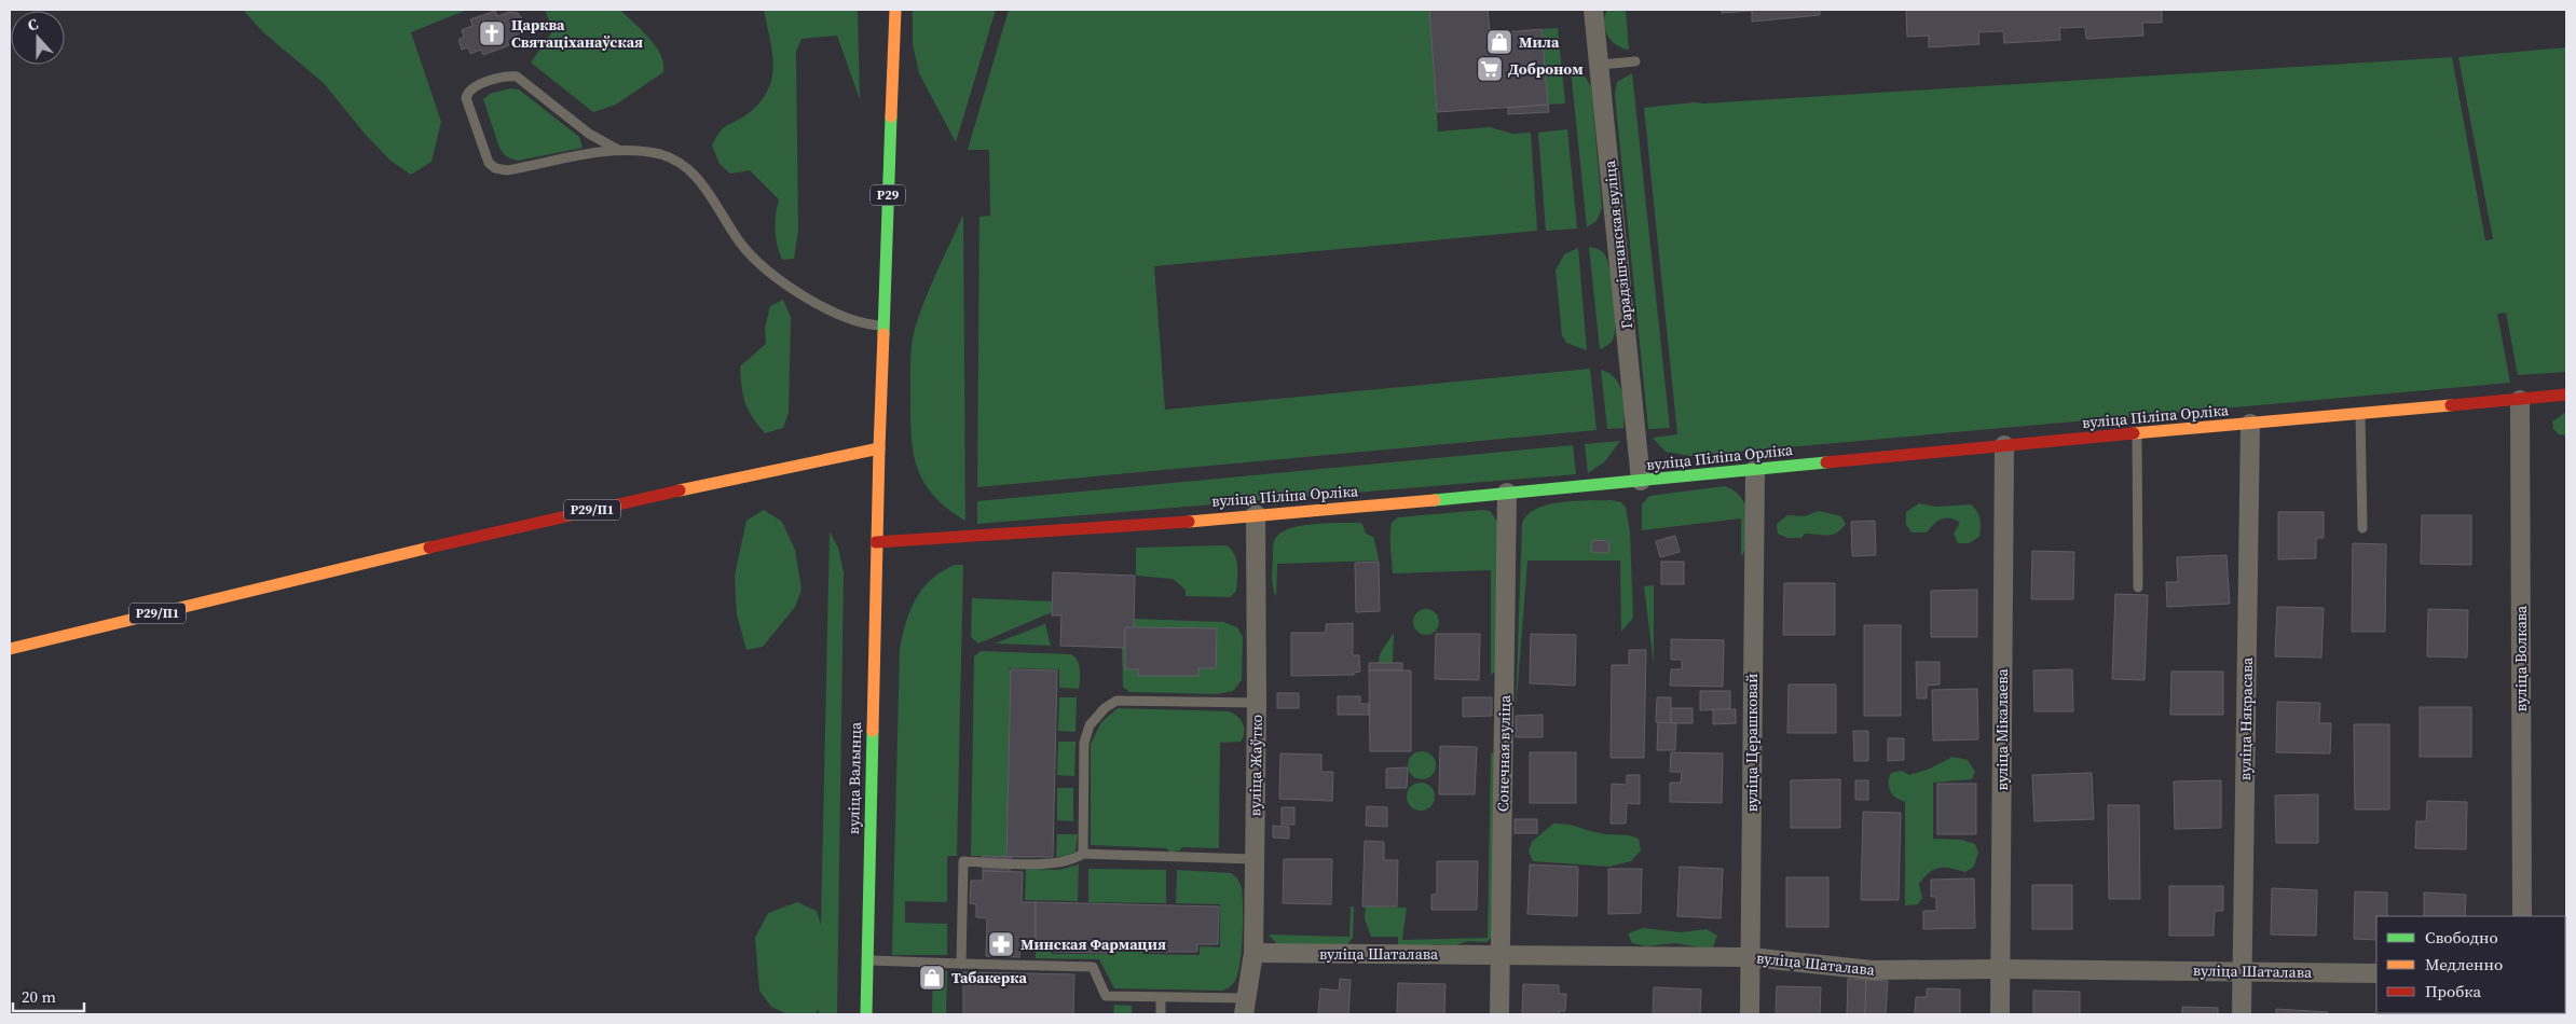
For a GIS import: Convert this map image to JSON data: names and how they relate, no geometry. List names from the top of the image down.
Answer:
{
  "streets": {
    "main road": [
      "Р29",
      "вуліца Піліпа Орліка",
      "Р29/П1",
      "вуліца Валынца"
    ],
    "street": [
      "Гарадзішчанская вуліца",
      "вуліца Волкава",
      "вуліца Някрасава",
      "вуліца Мікалаева",
      "вуліца Церашковай",
      "Сонечная вуліца",
      "вуліца Жаўтко",
      "вуліца Шаталава"
    ]
  },
  "crossings": [
    ["Р29", "вуліца Піліпа Орліка"],
    ["Р29", "Р29/П1"],
    ["Р29", "вуліца Валынца"],
    ["Гарадзішчанская вуліца", "вуліца Піліпа Орліка"],
    ["вуліца Піліпа Орліка", "вуліца Волкава"],
    ["вуліца Піліпа Орліка", "вуліца Някрасава"],
    ["вуліца Піліпа Орліка", "вуліца Мікалаева"],
    ["вуліца Піліпа Орліка", "вуліца Церашковай"],
    ["вуліца Піліпа Орліка", "Сонечная вуліца"],
    ["вуліца Піліпа Орліка", "вуліца Жаўтко"],
    ["вуліца Піліпа Орліка", "вуліца Валынца"],
    ["вуліца Някрасава", "вуліца Шаталава"],
    ["вуліца Мікалаева", "вуліца Шаталава"],
    ["вуліца Церашковай", "вуліца Шаталава"],
    ["Сонечная вуліца", "вуліца Шаталава"],
    ["вуліца Жаўтко", "вуліца Шаталава"]
  ],
  "places": {
    "church": ["Царква Святаціханаўская"],
    "shop": ["Мила", "Табакерка"],
    "supermarket": ["Доброном"],
    "pharmacy": ["Минская Фармация"]
  },
  "legend": ["Свободно", "Медленно", "Пробка"],
  "scale_bar": "20 m",
  "north": "top"
}
